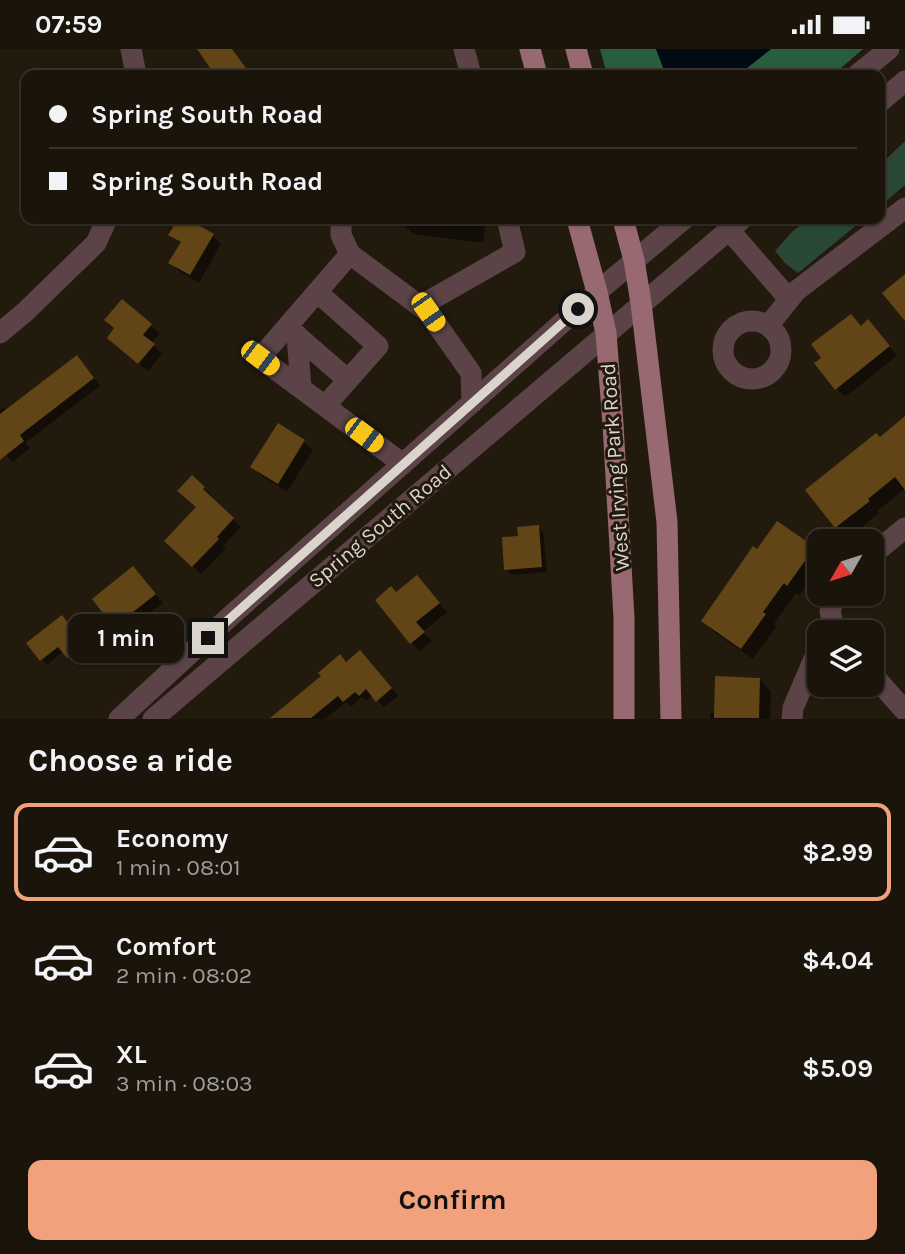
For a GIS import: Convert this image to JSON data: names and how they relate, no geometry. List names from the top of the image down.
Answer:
{
  "streets": {
    "main road": ["West Irving Park Road"],
    "street": ["Spring South Road"]
  },
  "crossings": [
    ["West Irving Park Road", "Spring South Road"]
  ],
  "north": "bottom left",
  "page": {
    "status": "07:59",
    "banner": ["Spring South Road", "Spring South Road"],
    "bubble": "1 min",
    "heading": "Choose a ride",
    "list": [
      {
        "name": "Economy",
        "note": "1 min · 08:01",
        "value": "$2.99"
      },
      {
        "name": "Comfort",
        "note": "2 min · 08:02",
        "value": "$4.04"
      },
      {
        "name": "XL",
        "note": "3 min · 08:03",
        "value": "$5.09"
      }
    ],
    "buttons": "Confirm"
  }
}
